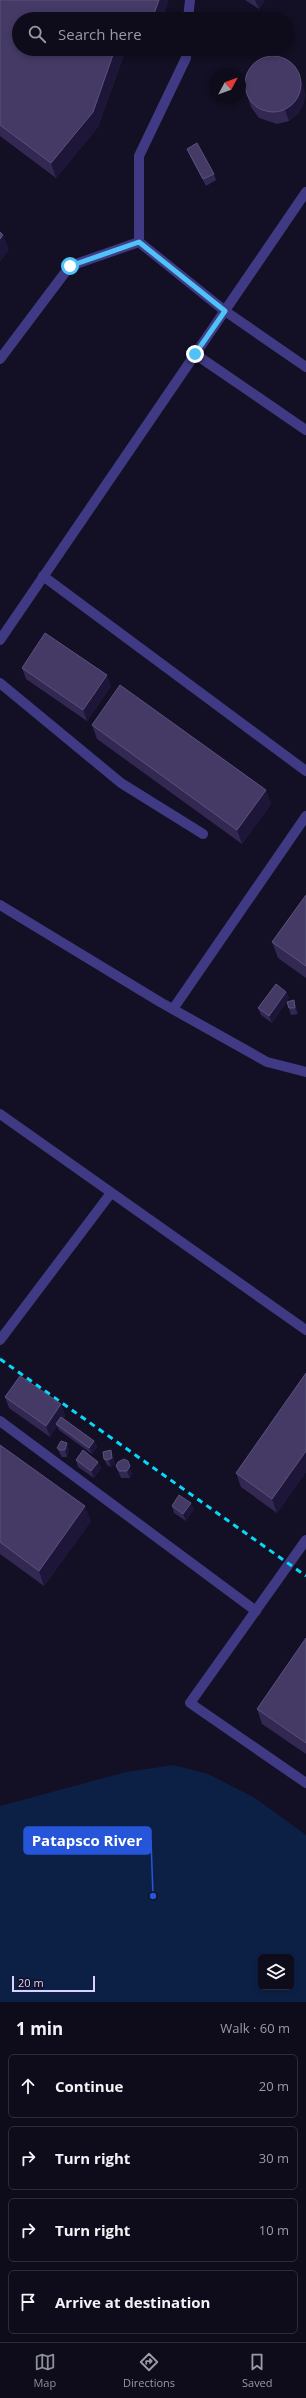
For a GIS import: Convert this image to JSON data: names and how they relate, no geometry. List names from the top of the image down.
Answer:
{
  "places": ["Patapsco River"],
  "scale_bar": "20 m",
  "north": "top right",
  "page": {
    "search": "Search here",
    "scale": "20 m",
    "heading": ["1 min", "Walk · 60 m"],
    "list": [
      ["Continue", "20 m"],
      ["Turn right", "30 m"],
      ["Turn right", "10 m"],
      "Arrive at destination"
    ],
    "nav": ["Map", "Directions", "Saved"]
  }
}
